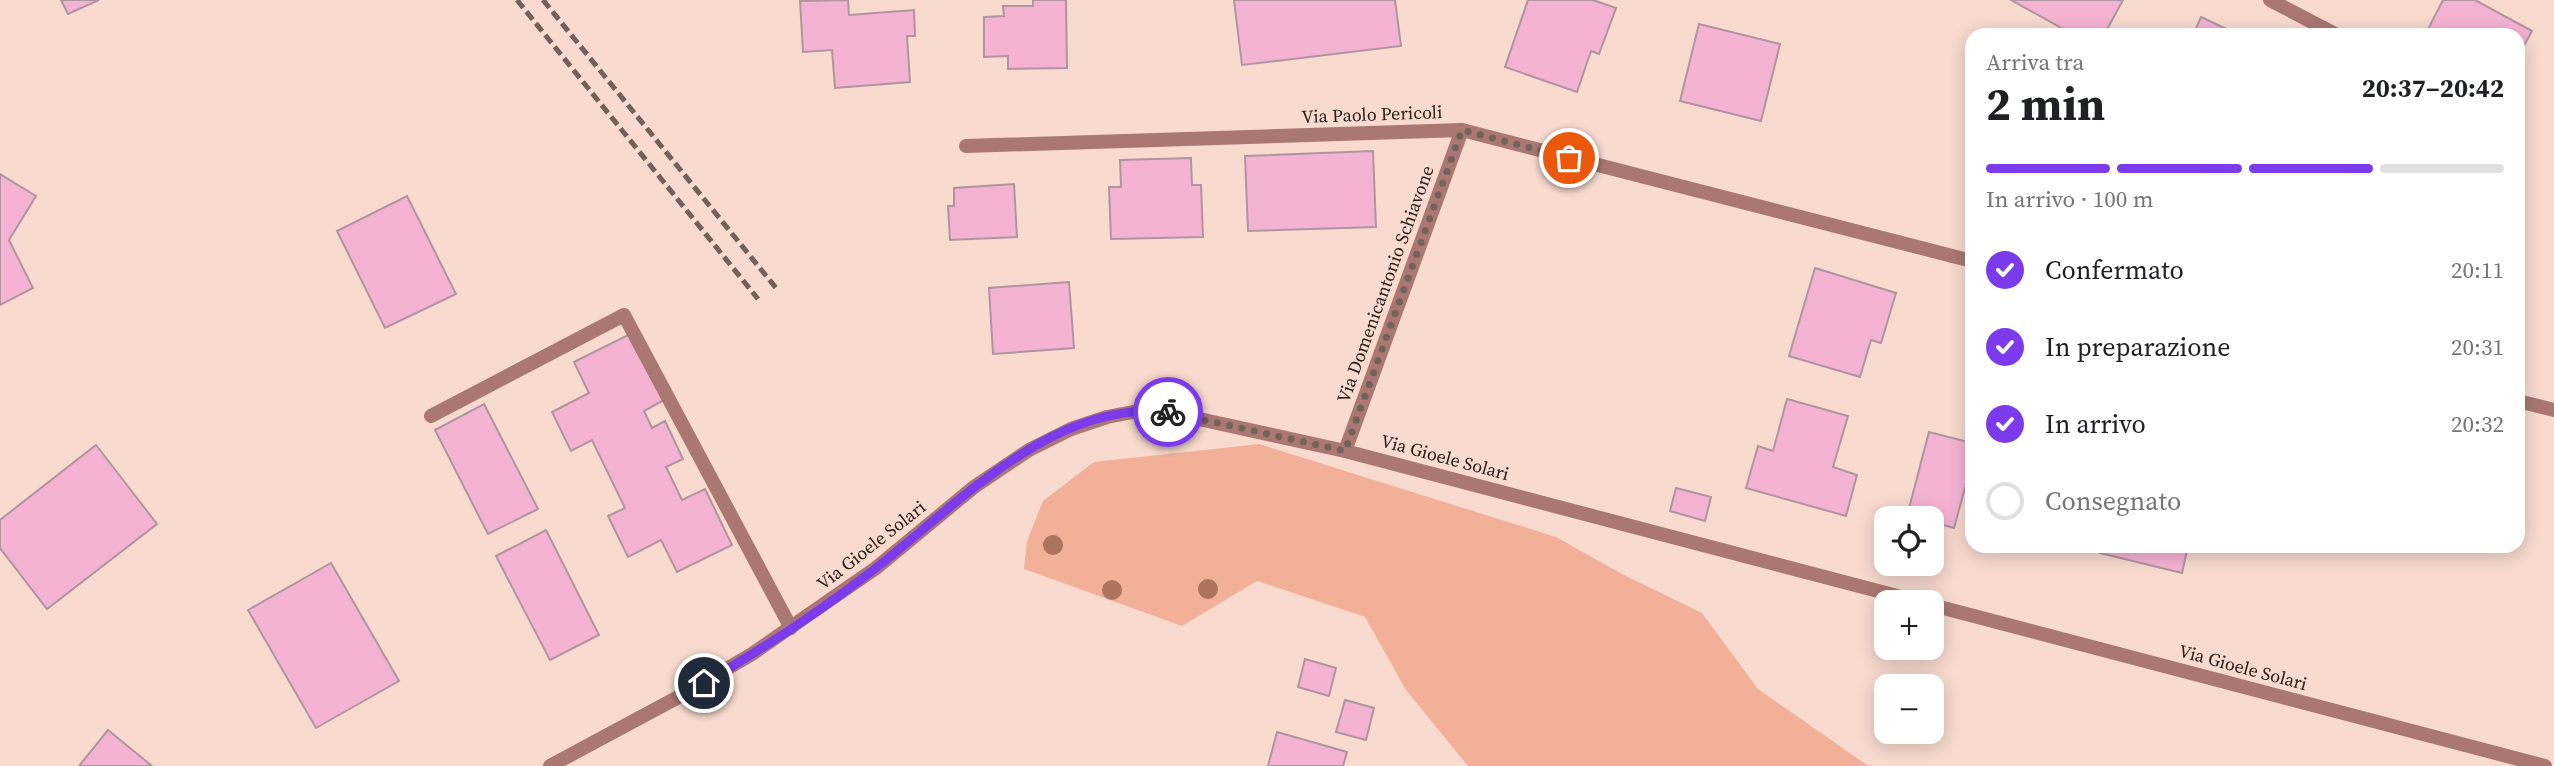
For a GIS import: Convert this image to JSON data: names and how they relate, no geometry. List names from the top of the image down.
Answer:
{
  "streets": {
    "street": ["Via Paolo Pericoli", "Via Domenicantonio Schiavone", "Via Gioele Solari"]
  },
  "crossings": [
    ["Via Paolo Pericoli", "Via Domenicantonio Schiavone"],
    ["Via Domenicantonio Schiavone", "Via Gioele Solari"]
  ],
  "page": {
    "heading": ["2 min", "Arriva tra", "20:37–20:42"],
    "bar": "In arrivo · 100 m",
    "list": [
      ["Confermato", "20:11"],
      ["In preparazione", "20:31"],
      ["In arrivo", "20:32"],
      "Consegnato"
    ],
    "map_buttons": ["+", "−"]
  }
}
